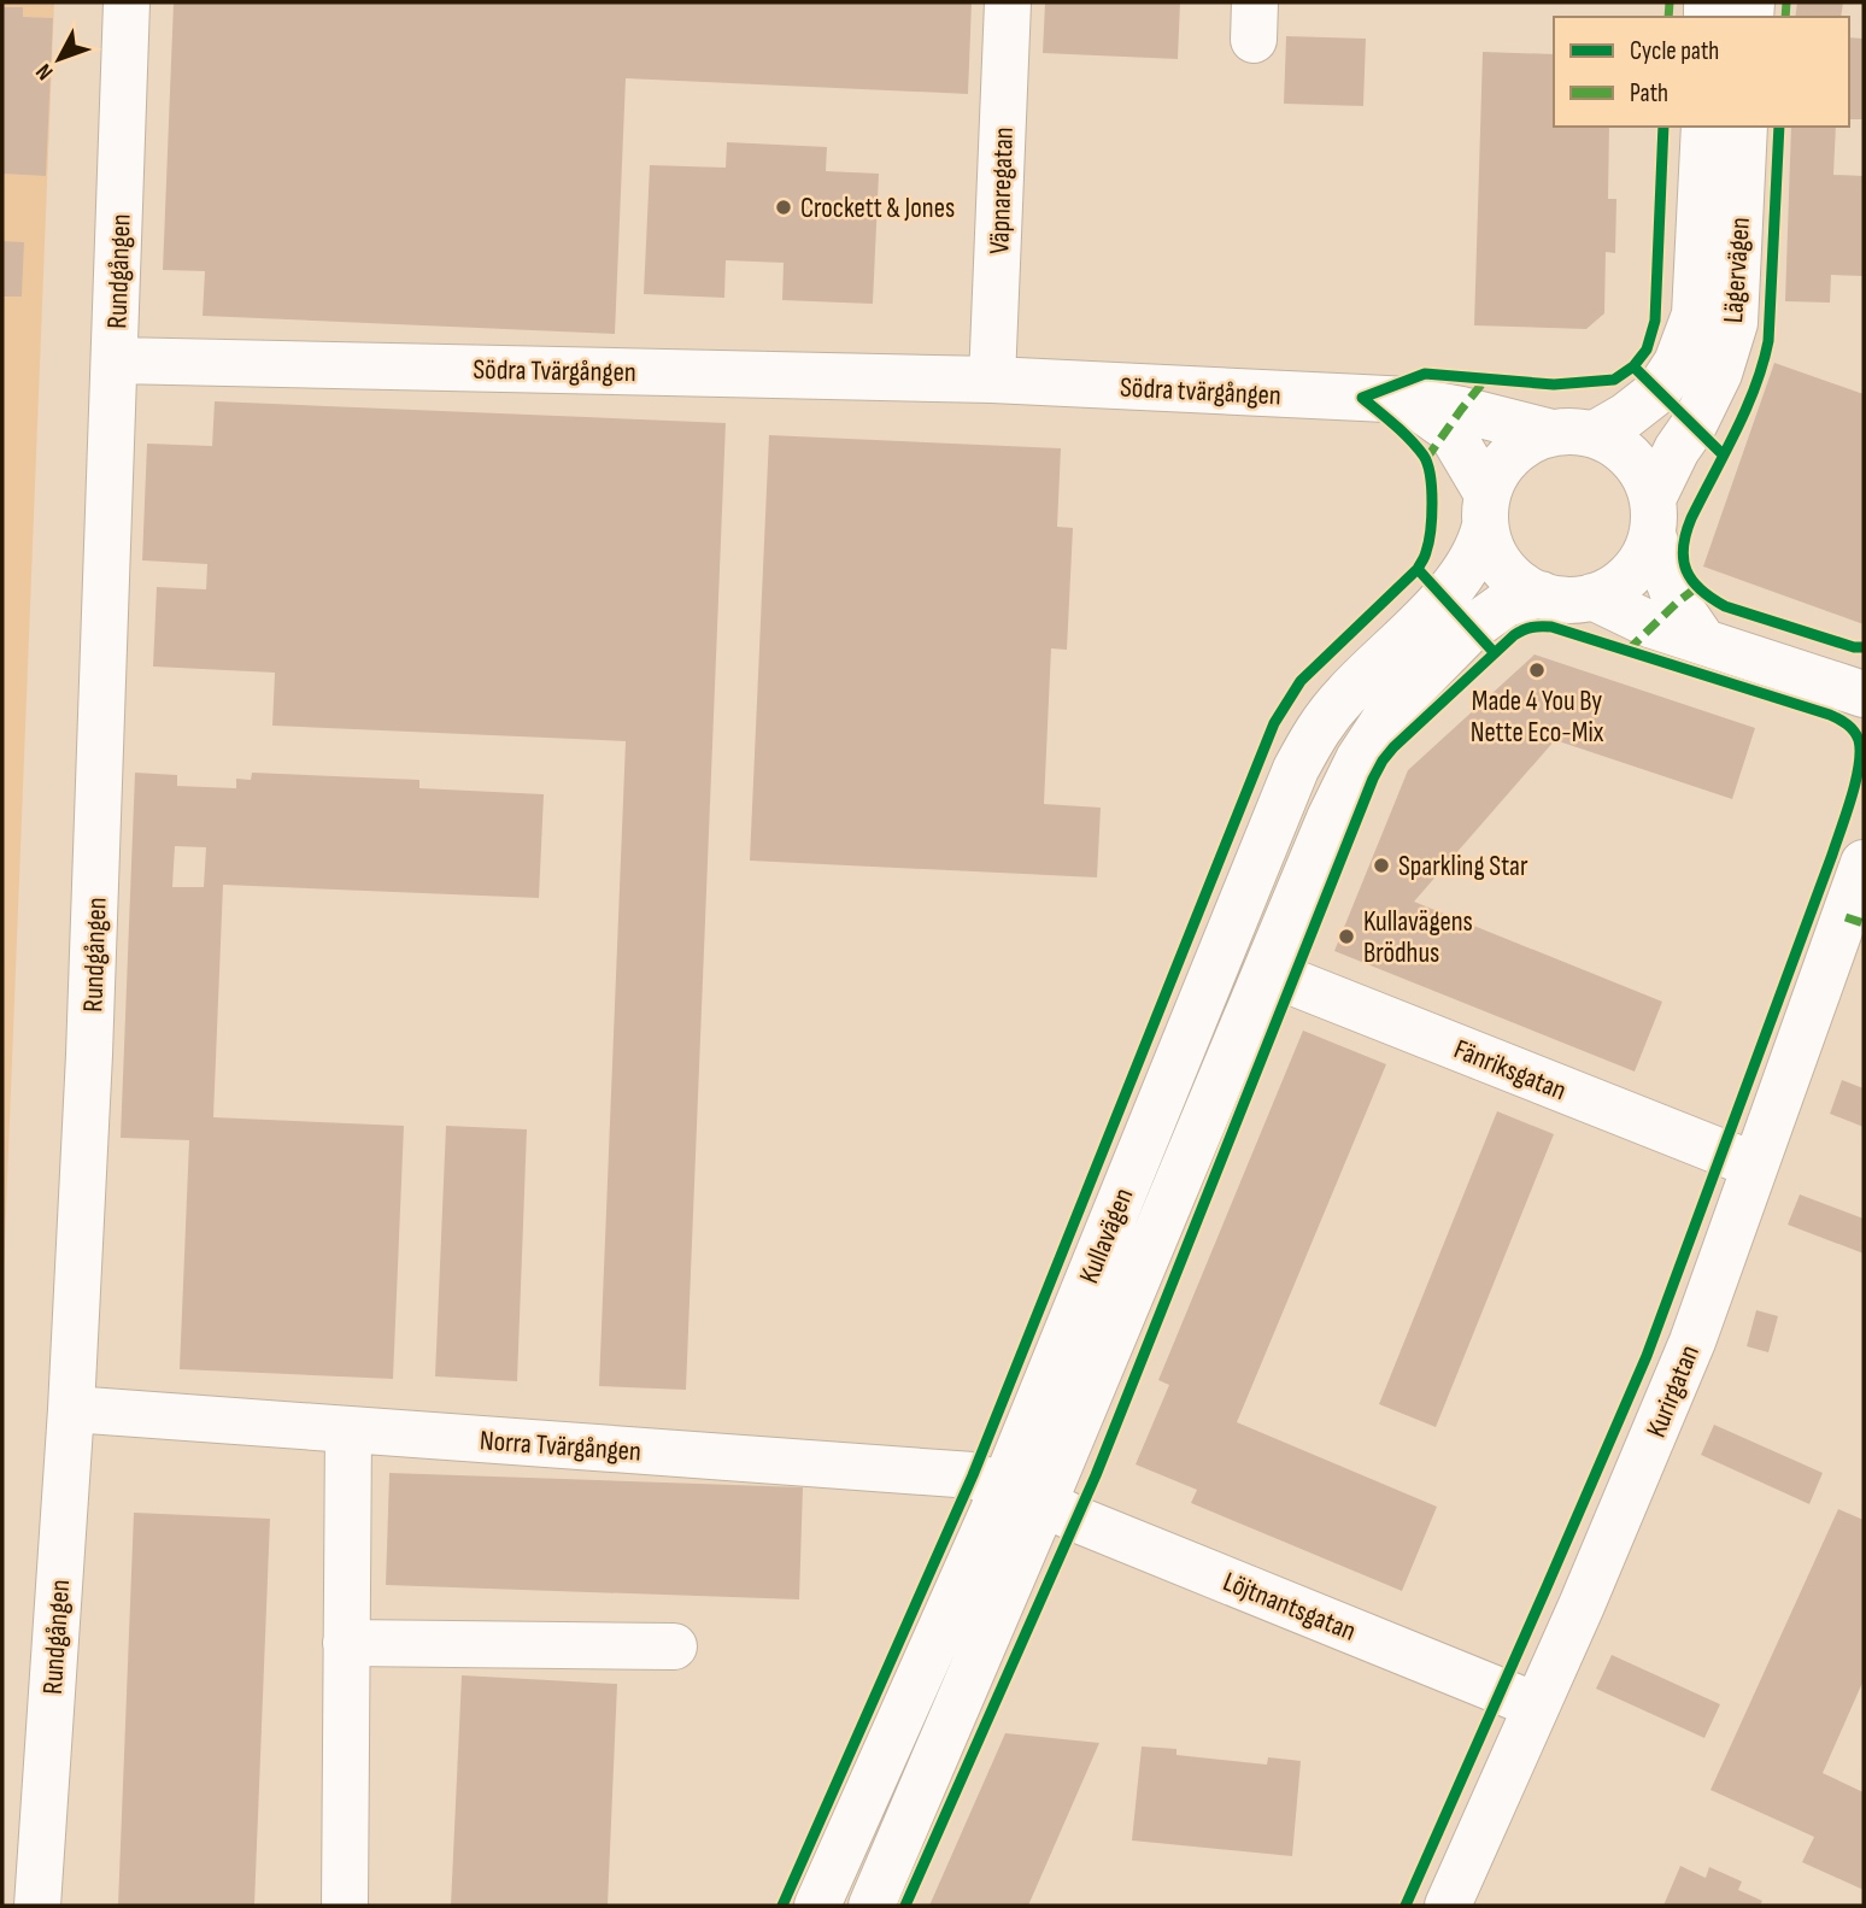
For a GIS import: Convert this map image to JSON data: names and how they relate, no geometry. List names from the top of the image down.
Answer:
{
  "streets": {
    "street": [
      "Väpnaregatan",
      "Lägervägen",
      "Rundgången",
      "Södra Tvärgången",
      "Södra tvärgången",
      "Fänriksgatan",
      "Kullavägen",
      "Kurirgatan",
      "Norra Tvärgången",
      "Löjtnantsgatan"
    ]
  },
  "crossings": [
    ["Väpnaregatan", "Södra Tvärgången"],
    ["Väpnaregatan", "Södra tvärgången"],
    ["Lägervägen", "Södra tvärgången"],
    ["Rundgången", "Södra Tvärgången"],
    ["Rundgången", "Norra Tvärgången"],
    ["Södra Tvärgången", "Södra tvärgången"],
    ["Fänriksgatan", "Kullavägen"],
    ["Fänriksgatan", "Kurirgatan"],
    ["Kullavägen", "Norra Tvärgången"],
    ["Kullavägen", "Löjtnantsgatan"],
    ["Kurirgatan", "Löjtnantsgatan"],
    ["Norra Tvärgången", "Löjtnantsgatan"]
  ],
  "places": [
    "Crockett & Jones",
    "Made 4 You By Nette Eco-Mix",
    "Sparkling Star",
    "Kullavägens Brödhus"
  ],
  "legend": ["Cycle path", "Path"],
  "north": "bottom left"
}
